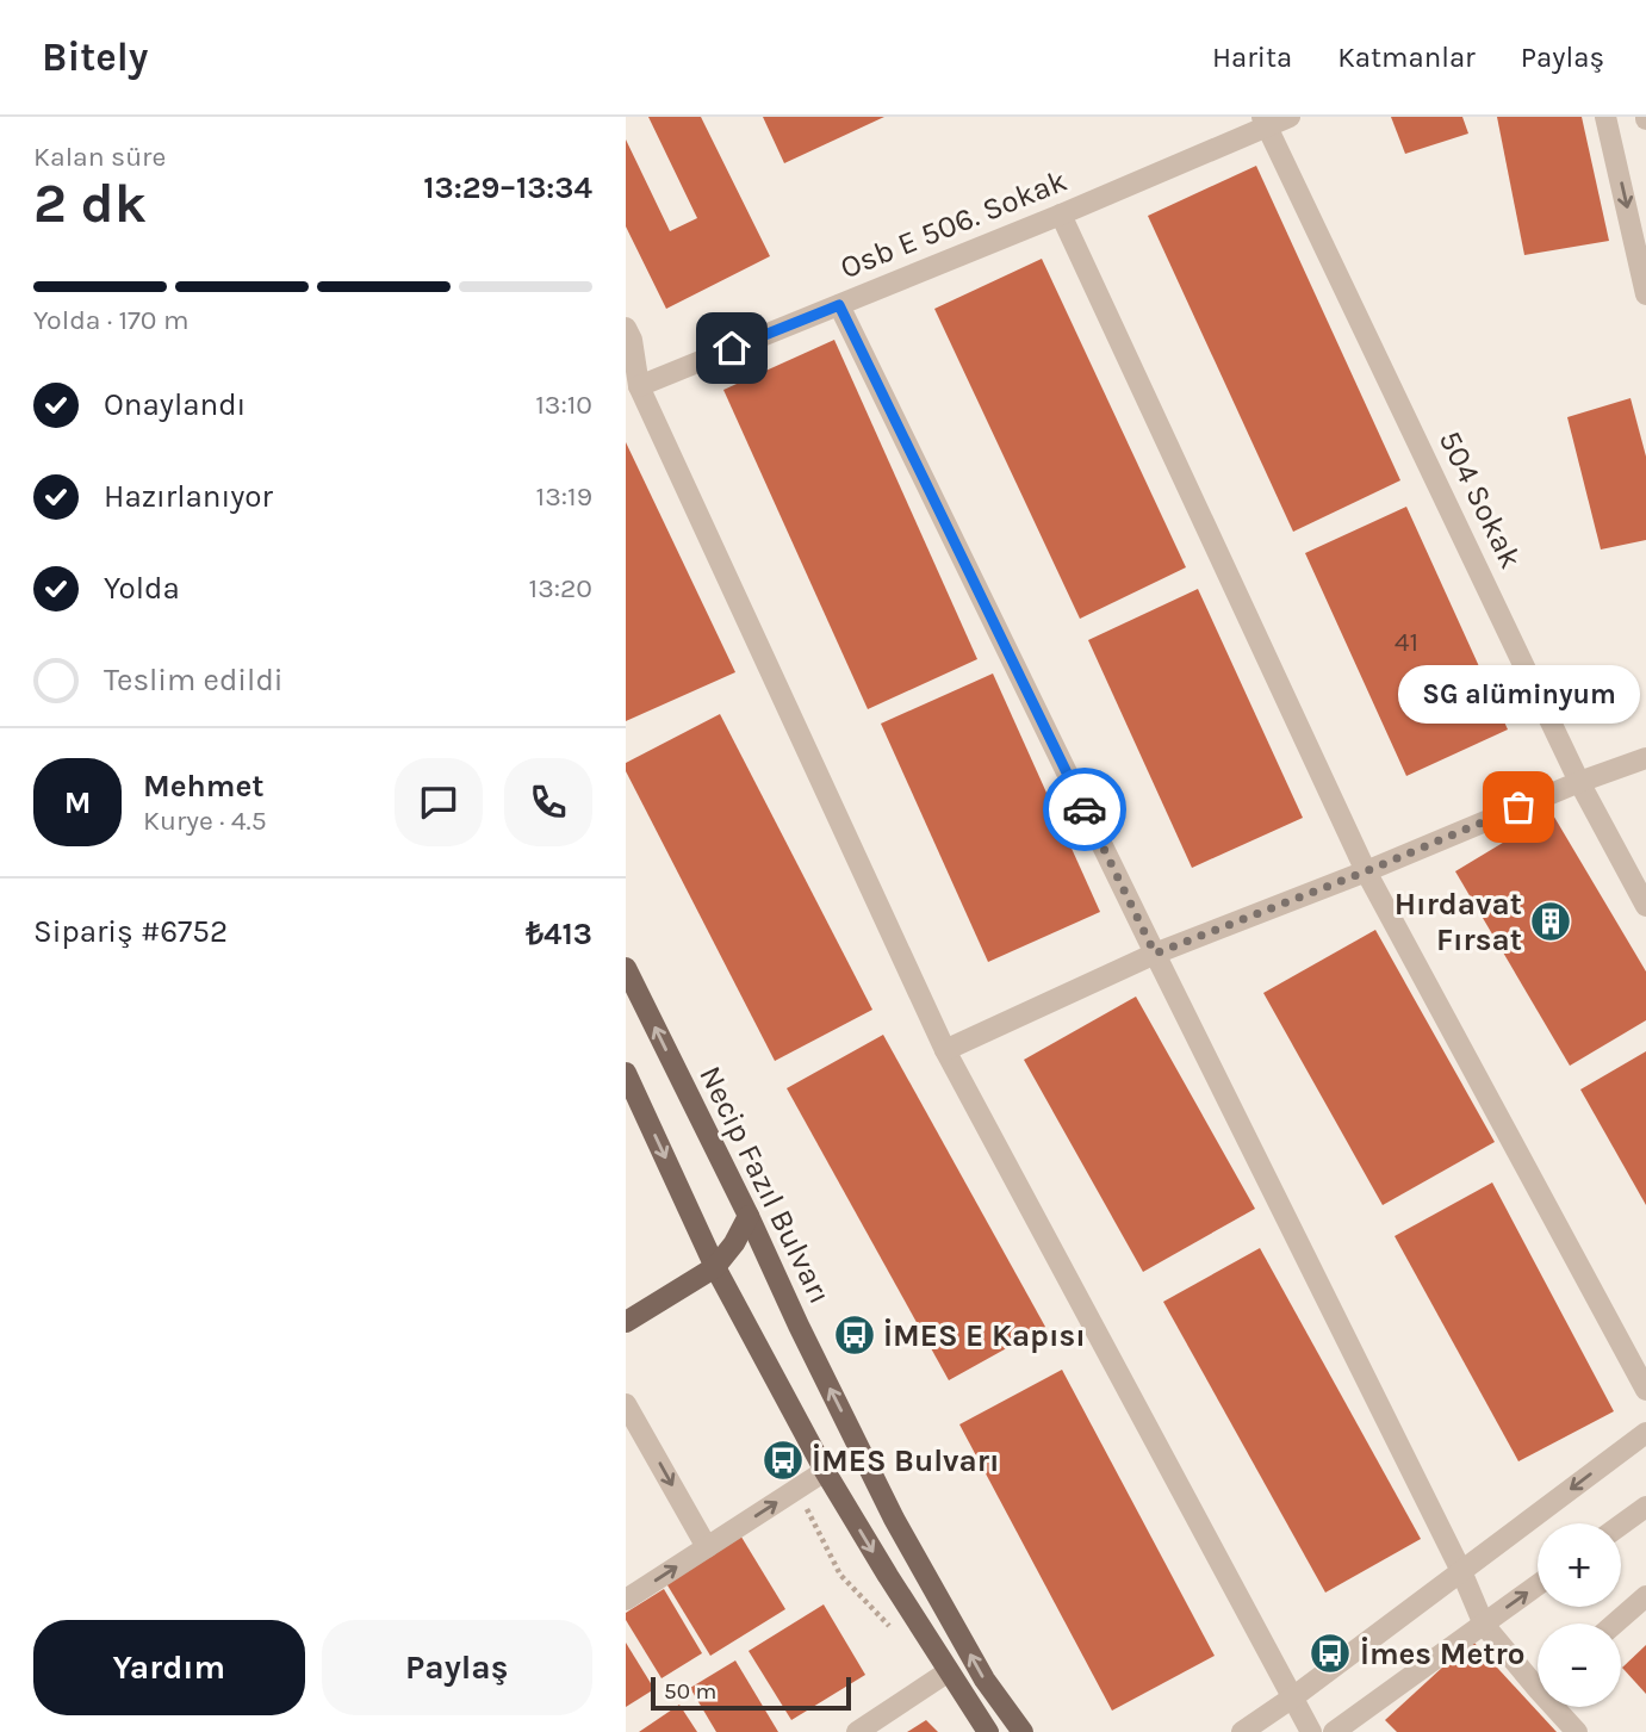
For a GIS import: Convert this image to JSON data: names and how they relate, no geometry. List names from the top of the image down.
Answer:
{
  "streets": {
    "main road": ["Necip Fazıl Bulvarı"],
    "street": ["Osb E 506. Sokak", "504 Sokak"]
  },
  "crossings": [
    ["Osb E 506. Sokak", "504 Sokak"]
  ],
  "places": {
    "other": ["SG alüminyum"],
    "building": ["Hırdavat Fırsat"],
    "bus stop": ["İMES E Kapısı", "İMES Bulvarı", "İmes Metro"]
  },
  "house_numbers": ["41"],
  "scale_bar": "50 m",
  "page": {
    "header": "Bitely",
    "nav": ["Harita", "Katmanlar", "Paylaş"],
    "heading": ["2 dk", "Kalan süre", "13:29–13:34"],
    "panel": [
      "Mehmet",
      "Kurye · 4.5",
      "Sipariş #6752",
      "₺413"
    ],
    "bar": "Yolda · 170 m",
    "list": [
      ["Onaylandı", "13:10"],
      ["Hazırlanıyor", "13:19"],
      ["Yolda", "13:20"],
      "Teslim edildi"
    ],
    "bubble": "SG alüminyum",
    "round": "M",
    "map_buttons": ["+", "−"],
    "buttons": ["Yardım", "Paylaş"],
    "scale": "50 m"
  }
}
